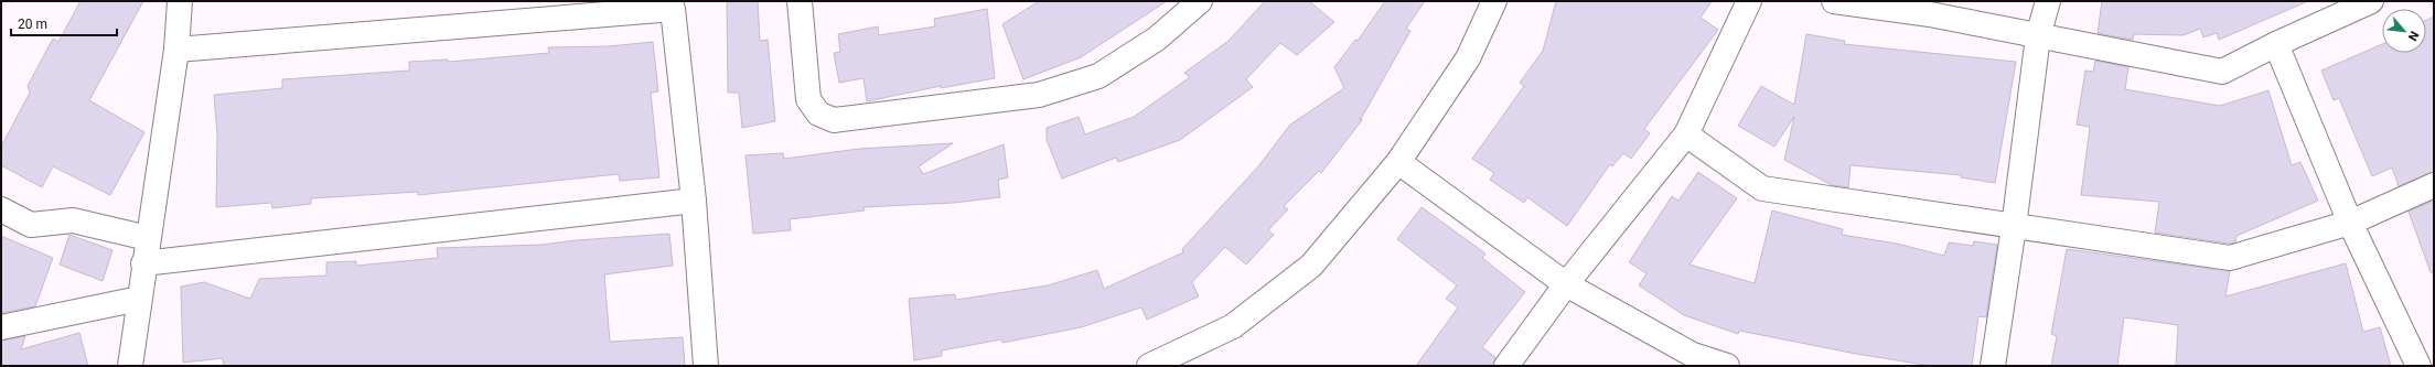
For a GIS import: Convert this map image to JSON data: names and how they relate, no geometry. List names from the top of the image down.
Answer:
{
  "scale_bar": "20 m",
  "north": "bottom right"
}
